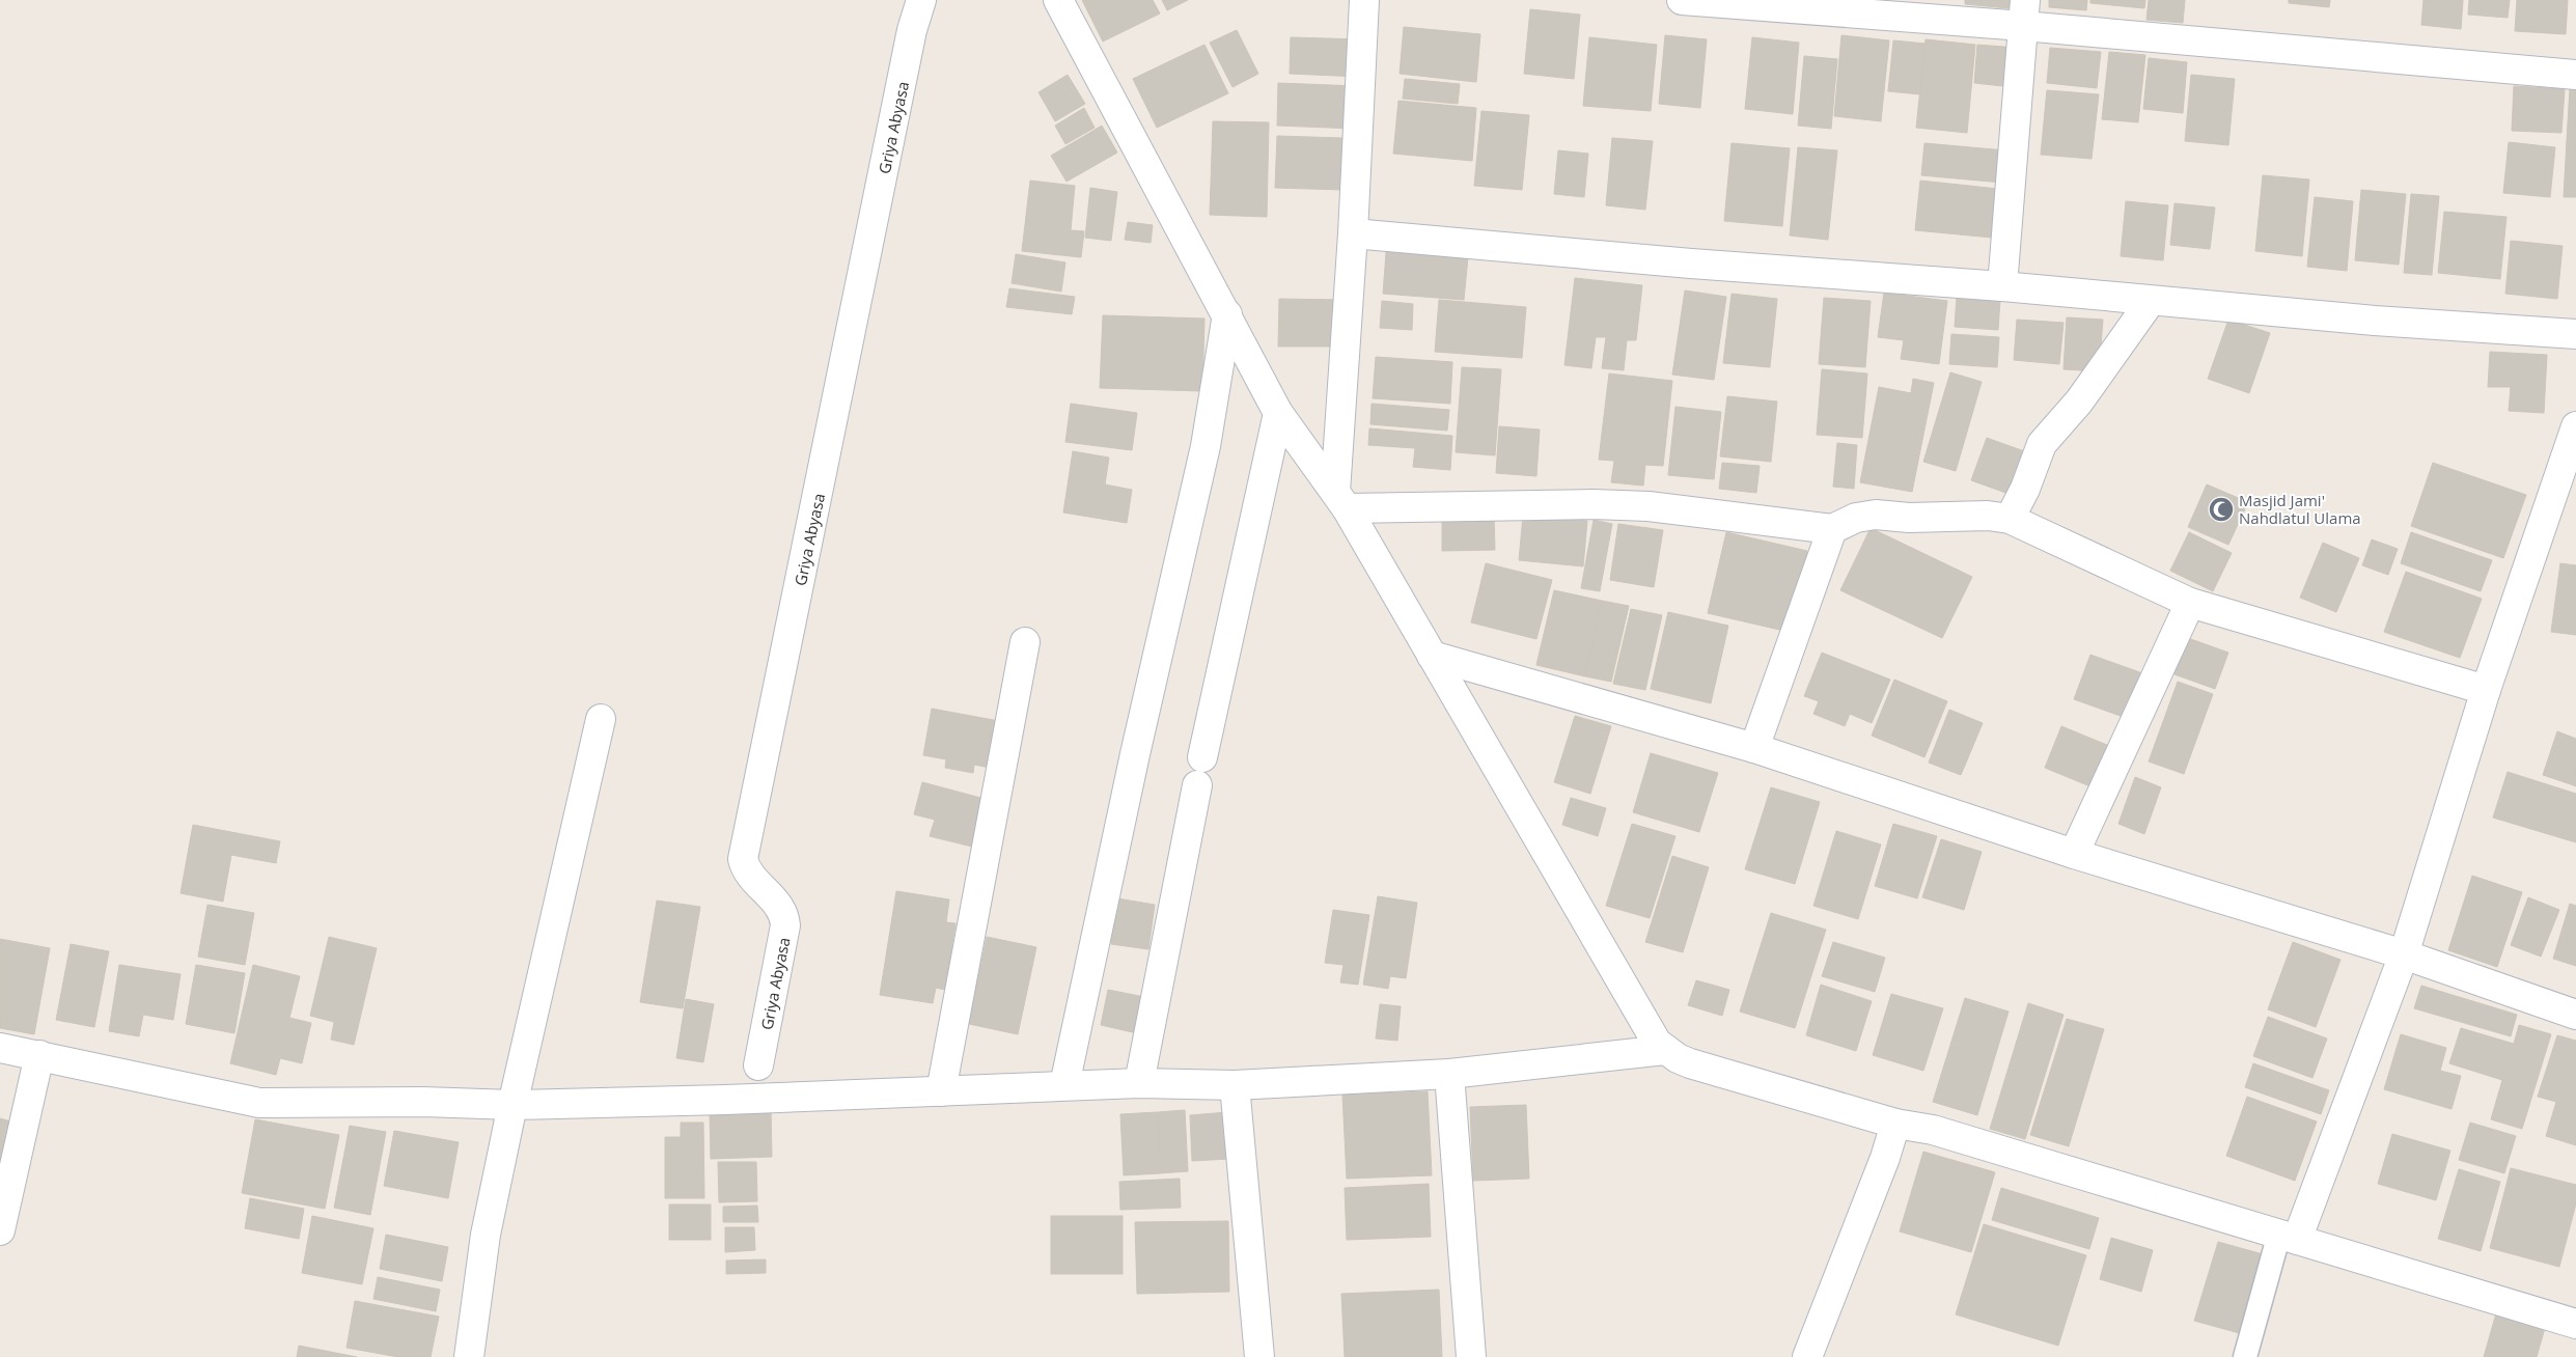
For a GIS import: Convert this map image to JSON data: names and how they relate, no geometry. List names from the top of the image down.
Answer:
{
  "streets": {
    "street": ["Griya Abyasa"]
  },
  "places": {
    "mosque": ["Masjid Jami' Nahdlatul Ulama"]
  }
}
